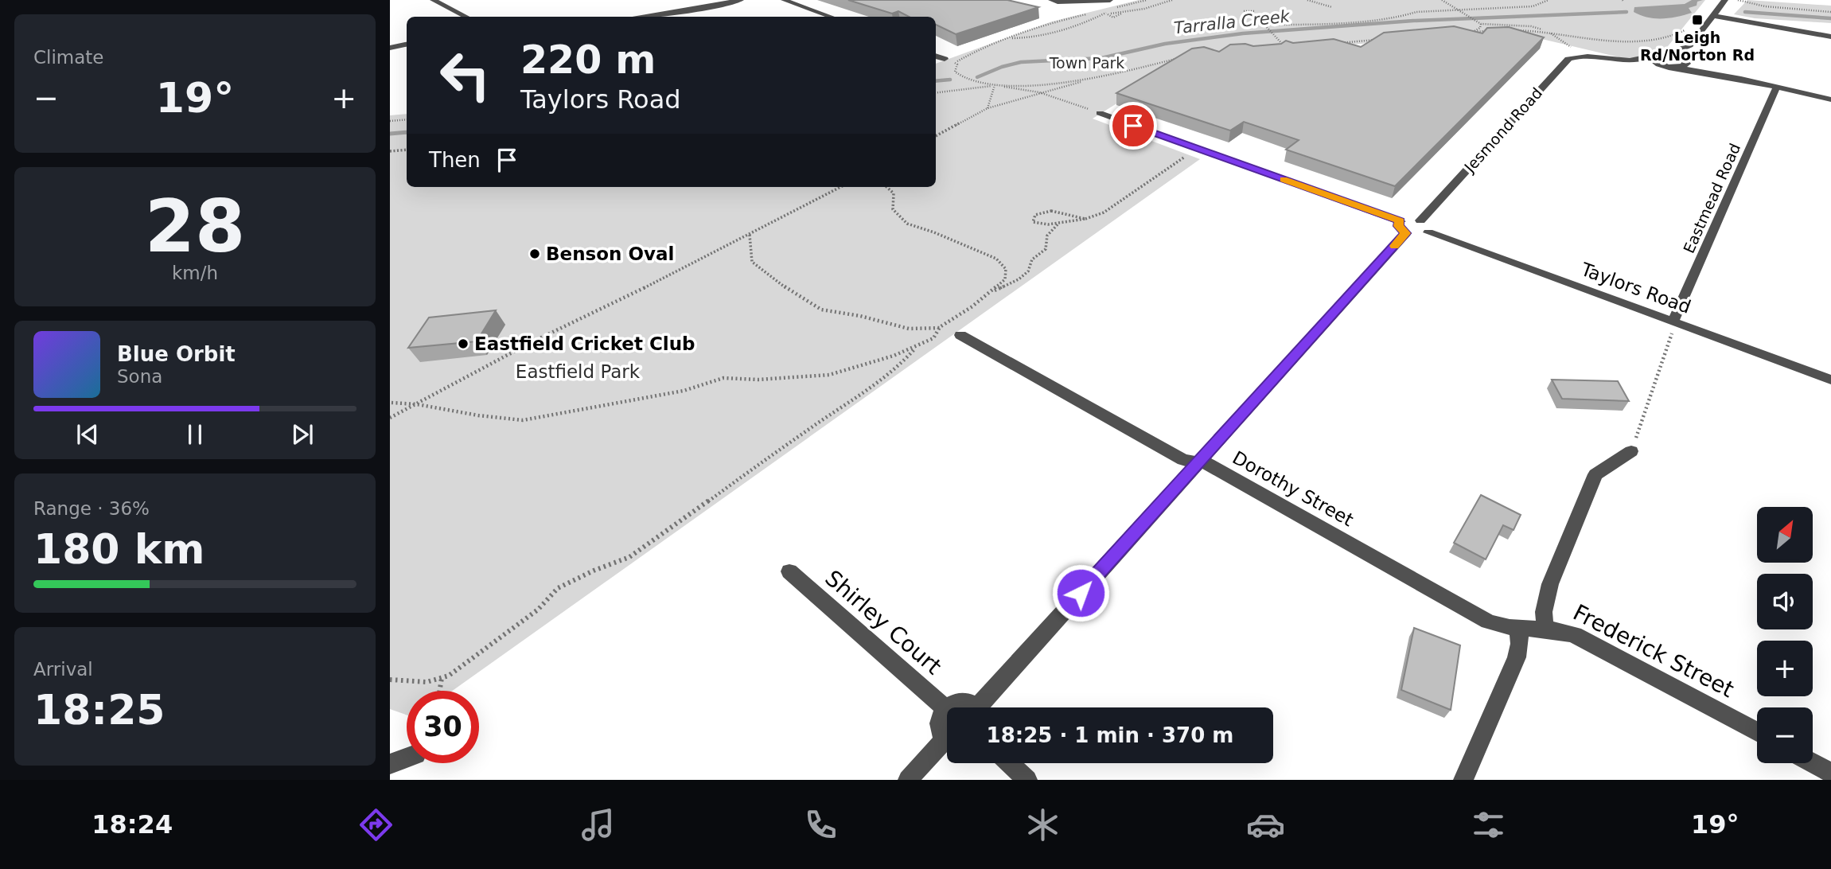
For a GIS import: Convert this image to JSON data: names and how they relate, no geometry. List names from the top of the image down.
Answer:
{
  "streets": {
    "street": [
      "Jesmond Road",
      "Eastmead Road",
      "Taylors Road",
      "Dorothy Street",
      "Shirley Court",
      "Frederick Street"
    ]
  },
  "crossings": [
    ["Eastmead Road", "Taylors Road"],
    ["Dorothy Street", "Frederick Street"]
  ],
  "water": ["Tarralla Creek"],
  "parks": ["Town Park", "Eastfield Park"],
  "places": {
    "transit": ["Leigh Rd/Norton Rd"],
    "other": ["Benson Oval", "Eastfield Cricket Club"]
  },
  "north": "top right",
  "page": {
    "tile": [
      "Climate",
      ["28", "km/h"],
      ["Range · 36%", "180 km"],
      ["Arrival", "18:25"]
    ],
    "turn": ["220 m", "Taylors Road"],
    "heat": ["−", "19°", "+"],
    "then": "Then",
    "song": ["Blue Orbit", "Sona"],
    "map_buttons": ["+", "−"],
    "limit": "30",
    "trip": "18:25 · 1 min · 370 m",
    "tabs": ["18:24", "19°"]
  }
}
